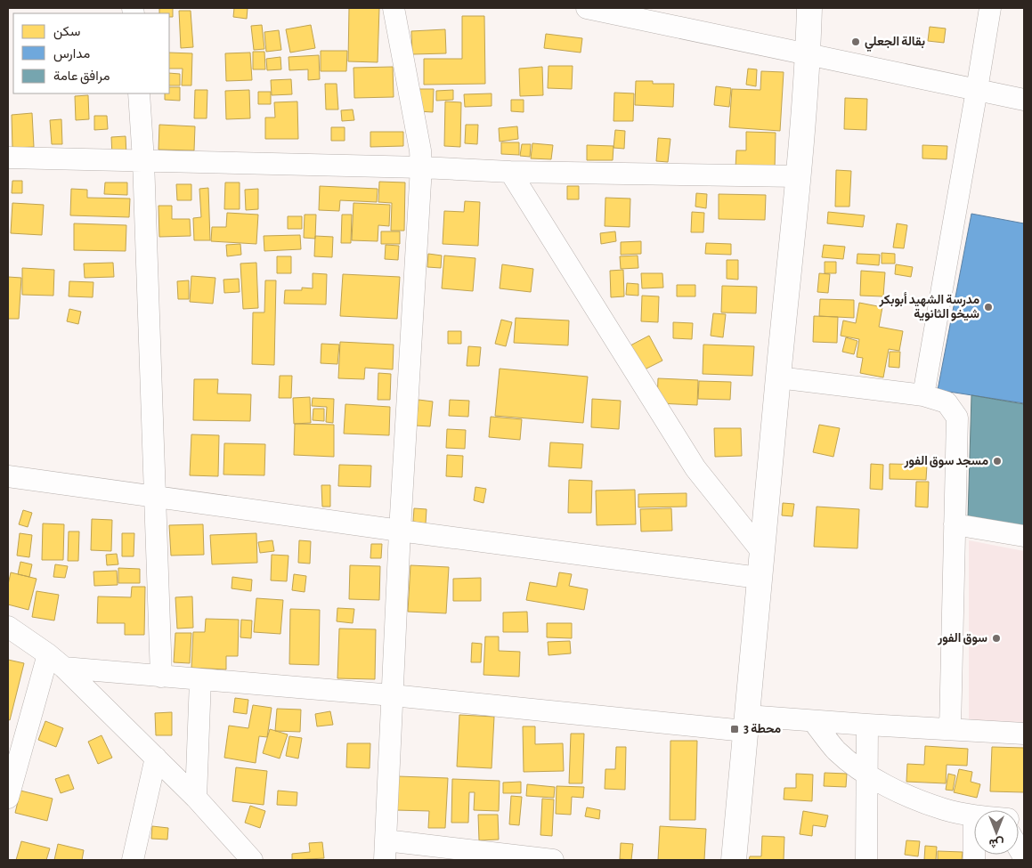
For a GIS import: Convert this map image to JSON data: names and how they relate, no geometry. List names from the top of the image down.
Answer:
{
  "places": {
    "other": [
      "بقالة الجعلي",
      "مدرسة الشهيد أبوبكر شيخو الثانوية",
      "مسجد سوق الفور",
      "سوق الفور"
    ],
    "transit": ["محطة 3"]
  },
  "legend": ["سكن", "مدارس", "مرافق عامة"],
  "north": "bottom"
}
